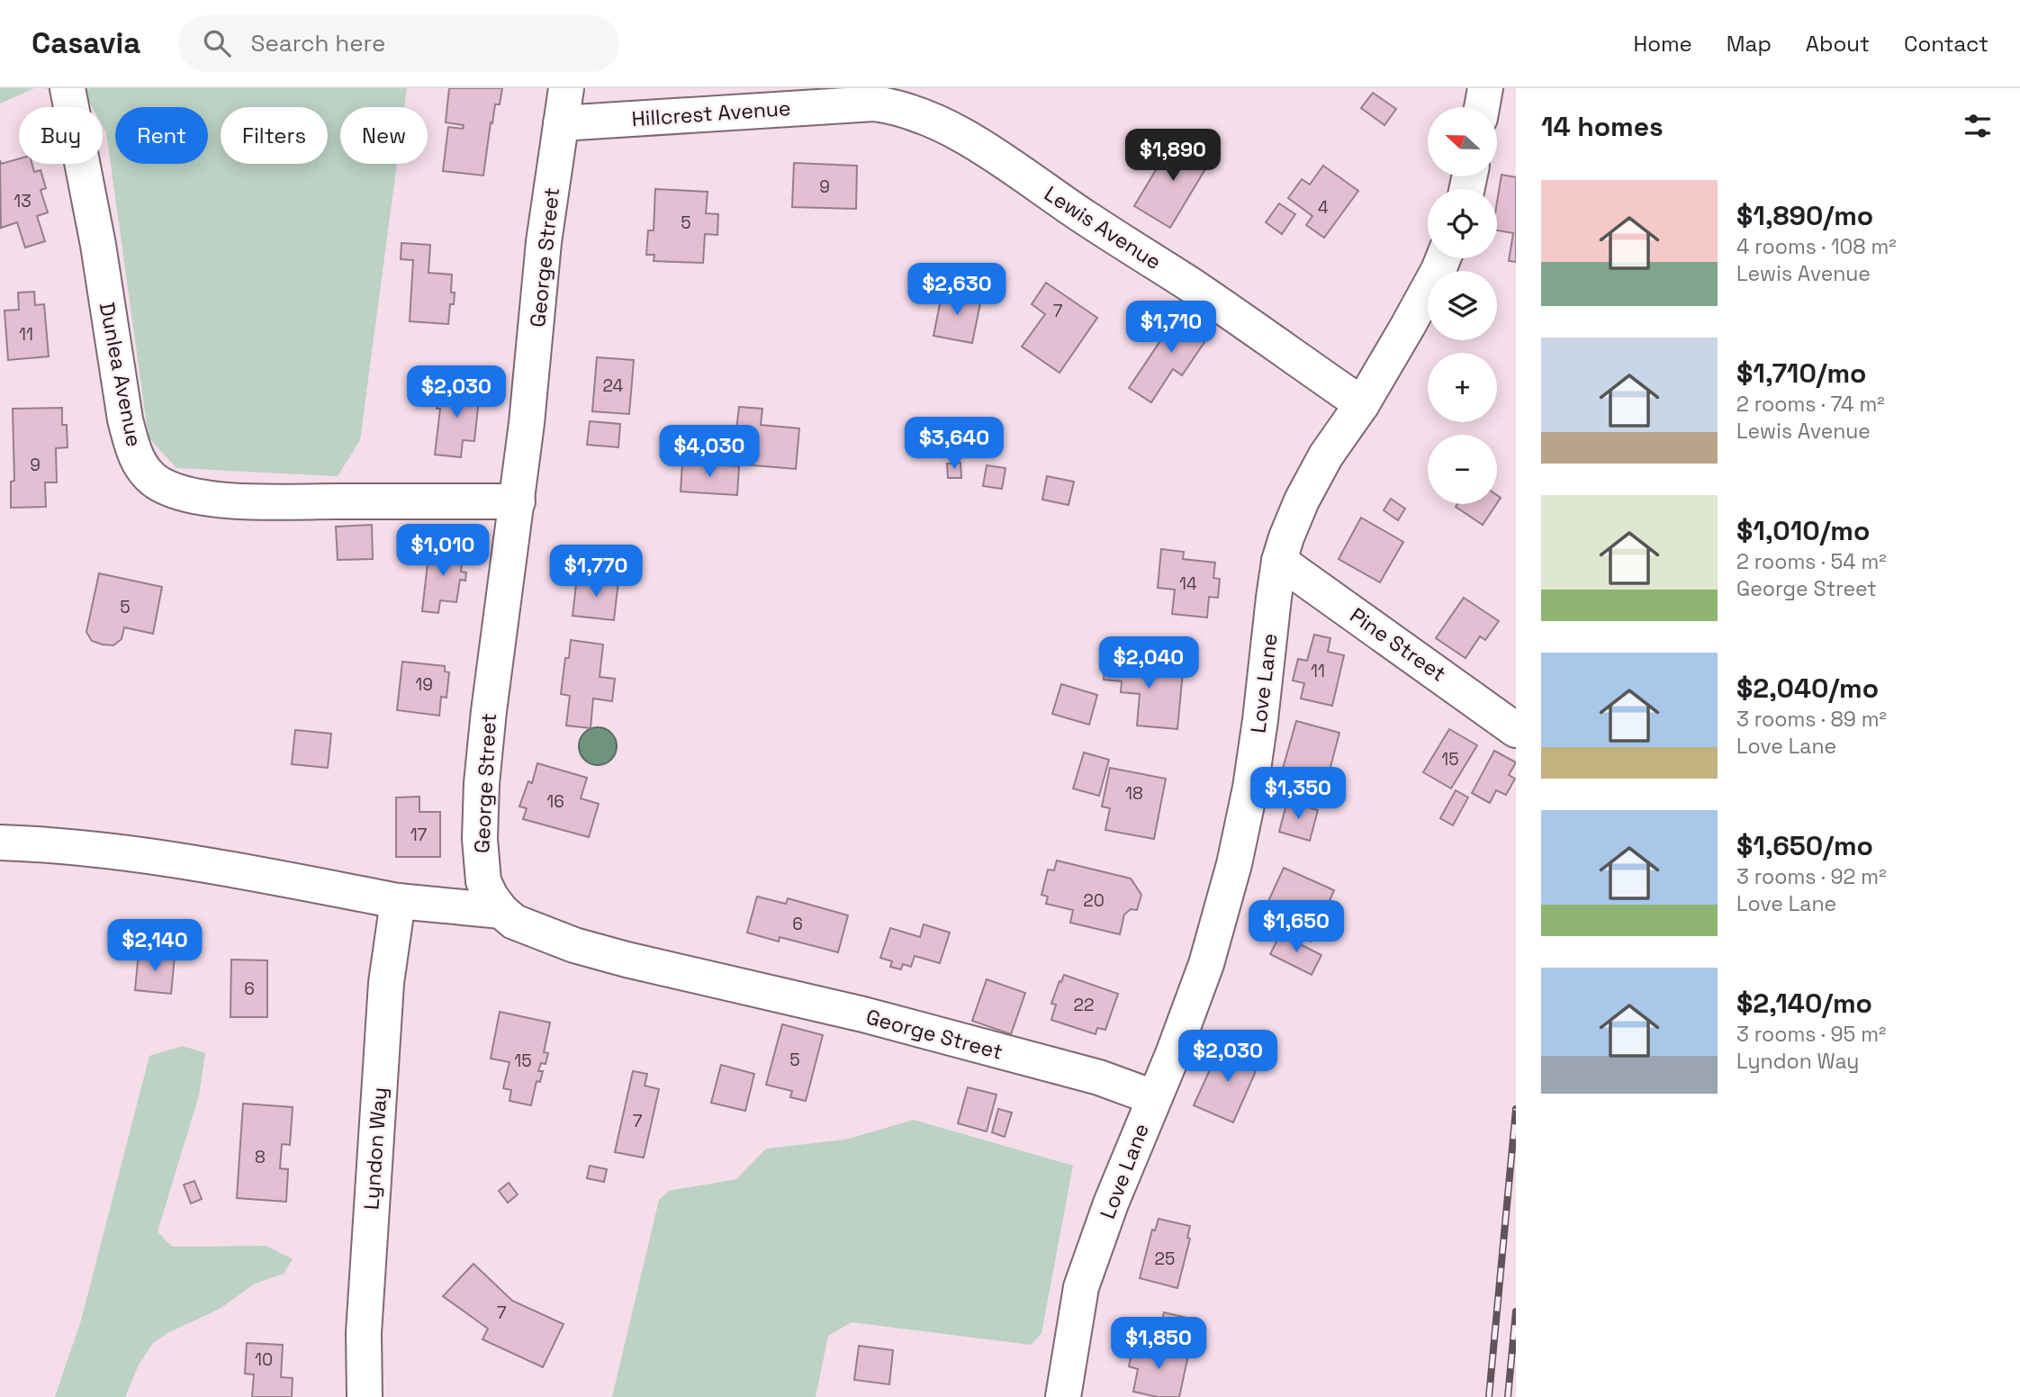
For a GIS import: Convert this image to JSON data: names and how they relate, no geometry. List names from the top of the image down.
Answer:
{
  "streets": {
    "street": [
      "Hillcrest Avenue",
      "Lewis Avenue",
      "George Street",
      "Dunlea Avenue",
      "Pine Street",
      "Love Lane",
      "Lyndon Way"
    ]
  },
  "crossings": [
    ["Hillcrest Avenue", "Lewis Avenue"],
    ["Hillcrest Avenue", "George Street"],
    ["Lewis Avenue", "Love Lane"],
    ["George Street", "Dunlea Avenue"],
    ["George Street", "Love Lane"],
    ["Pine Street", "Love Lane"]
  ],
  "house_numbers": [
    "9",
    "13",
    "4",
    "5",
    "7",
    "11",
    "24",
    "9",
    "14",
    "5",
    "11",
    "19",
    "15",
    "18",
    "16",
    "17",
    "20",
    "6",
    "6",
    "22",
    "5",
    "15",
    "7",
    "8",
    "25",
    "7",
    "10"
  ],
  "north": "left",
  "page": {
    "header": "Casavia",
    "search": "Search here",
    "nav": [
      "Home",
      "Map",
      "About",
      "Contact"
    ],
    "heading": "14 homes",
    "map_buttons": ["+", "−"],
    "chip": [
      "Buy",
      "Rent",
      "Filters",
      "New"
    ],
    "price": [
      "$1,890",
      "$2,630",
      "$1,710",
      "$2,030",
      "$3,640",
      "$4,030",
      "$1,010",
      "$1,770",
      "$2,040",
      "$1,350",
      "$1,650",
      "$2,140",
      "$2,030",
      "$1,850"
    ],
    "list": [
      {
        "name": "$1,890/mo",
        "note": "4 rooms · 108 m² · Lewis Avenue"
      },
      {
        "name": "$1,710/mo",
        "note": "2 rooms · 74 m² · Lewis Avenue"
      },
      {
        "name": "$1,010/mo",
        "note": "2 rooms · 54 m² · George Street"
      },
      {
        "name": "$2,040/mo",
        "note": "3 rooms · 89 m² · Love Lane"
      },
      {
        "name": "$1,650/mo",
        "note": "3 rooms · 92 m² · Love Lane"
      },
      {
        "name": "$2,140/mo",
        "note": "3 rooms · 95 m² · Lyndon Way"
      }
    ]
  }
}
